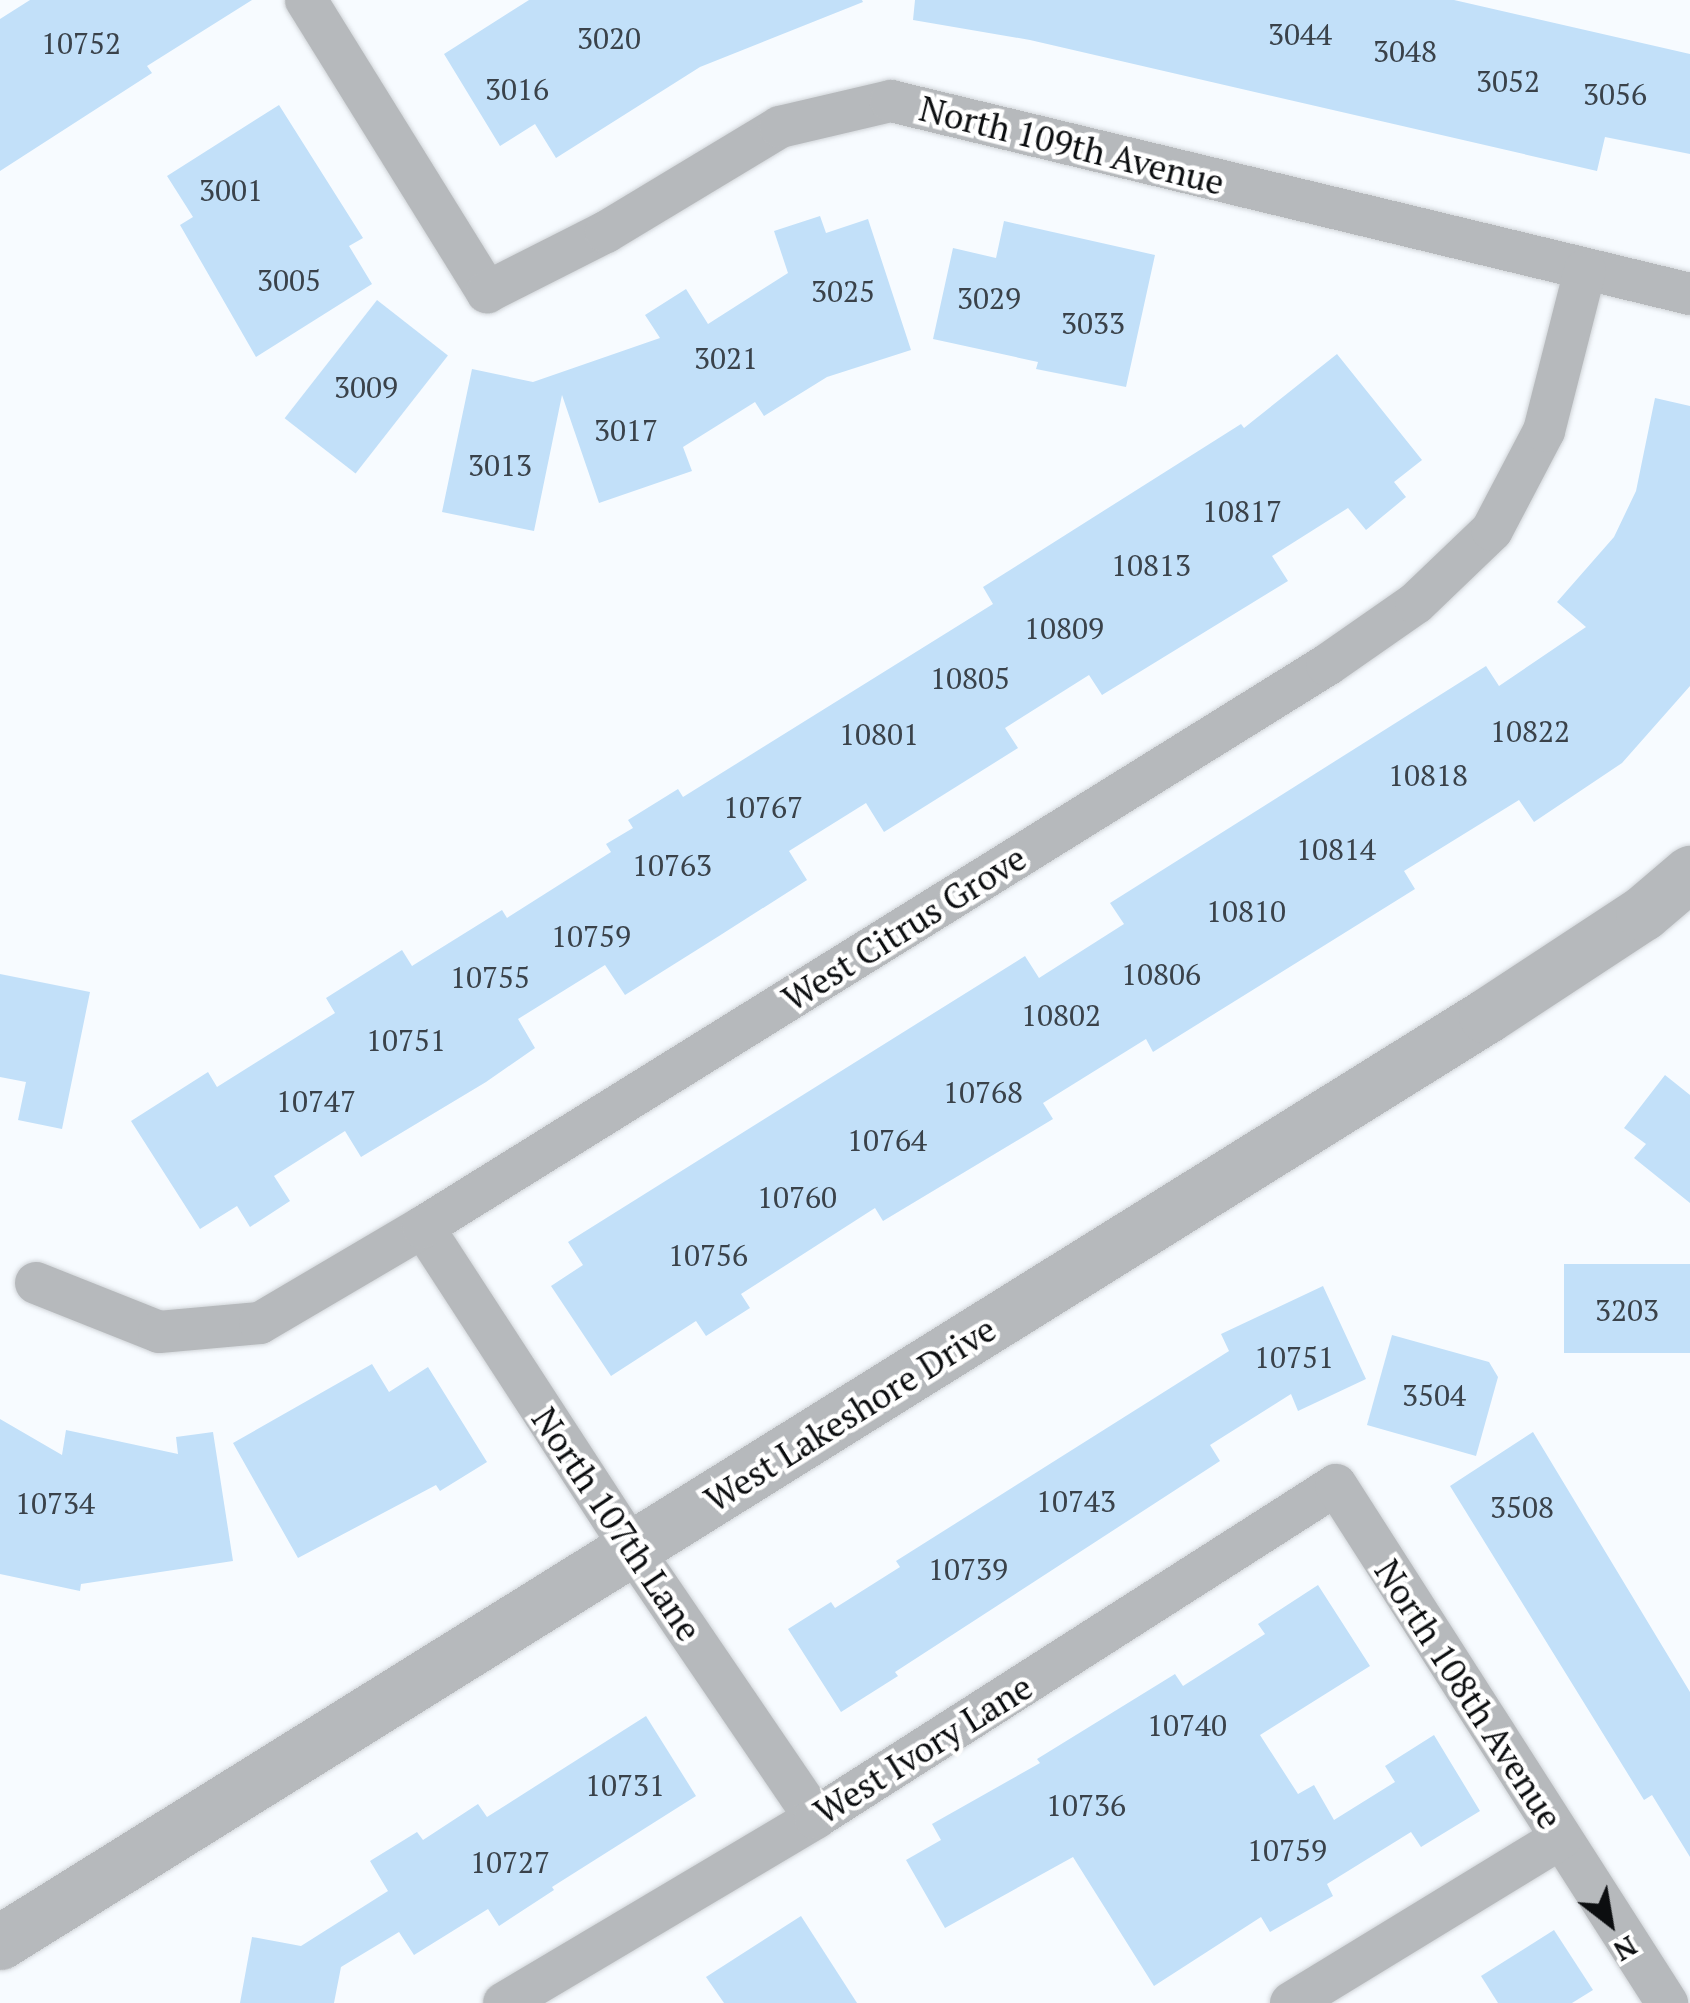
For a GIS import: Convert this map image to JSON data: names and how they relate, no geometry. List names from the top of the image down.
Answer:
{
  "streets": {
    "street": [
      "North 109th Avenue",
      "West Citrus Grove",
      "West Lakeshore Drive",
      "North 107th Lane",
      "North 108th Avenue",
      "West Ivory Lane"
    ]
  },
  "crossings": [
    ["North 109th Avenue", "West Citrus Grove"],
    ["West Citrus Grove", "North 107th Lane"],
    ["West Lakeshore Drive", "North 107th Lane"],
    ["North 107th Lane", "West Ivory Lane"],
    ["North 108th Avenue", "West Ivory Lane"]
  ],
  "house_numbers": [
    "3044",
    "3020",
    "10752",
    "3048",
    "3052",
    "3016",
    "3056",
    "3001",
    "3005",
    "3025",
    "3029",
    "3033",
    "3021",
    "3009",
    "3017",
    "3013",
    "10817",
    "10813",
    "10809",
    "10805",
    "10822",
    "10801",
    "10818",
    "10767",
    "10814",
    "10763",
    "10810",
    "10759",
    "10806",
    "10755",
    "10802",
    "10751",
    "10768",
    "10747",
    "10764",
    "10760",
    "10756",
    "3203",
    "10751",
    "3504",
    "10743",
    "10734",
    "3508",
    "10739",
    "10740",
    "10731",
    "10736",
    "10759",
    "10727"
  ],
  "north": "bottom right"
}
